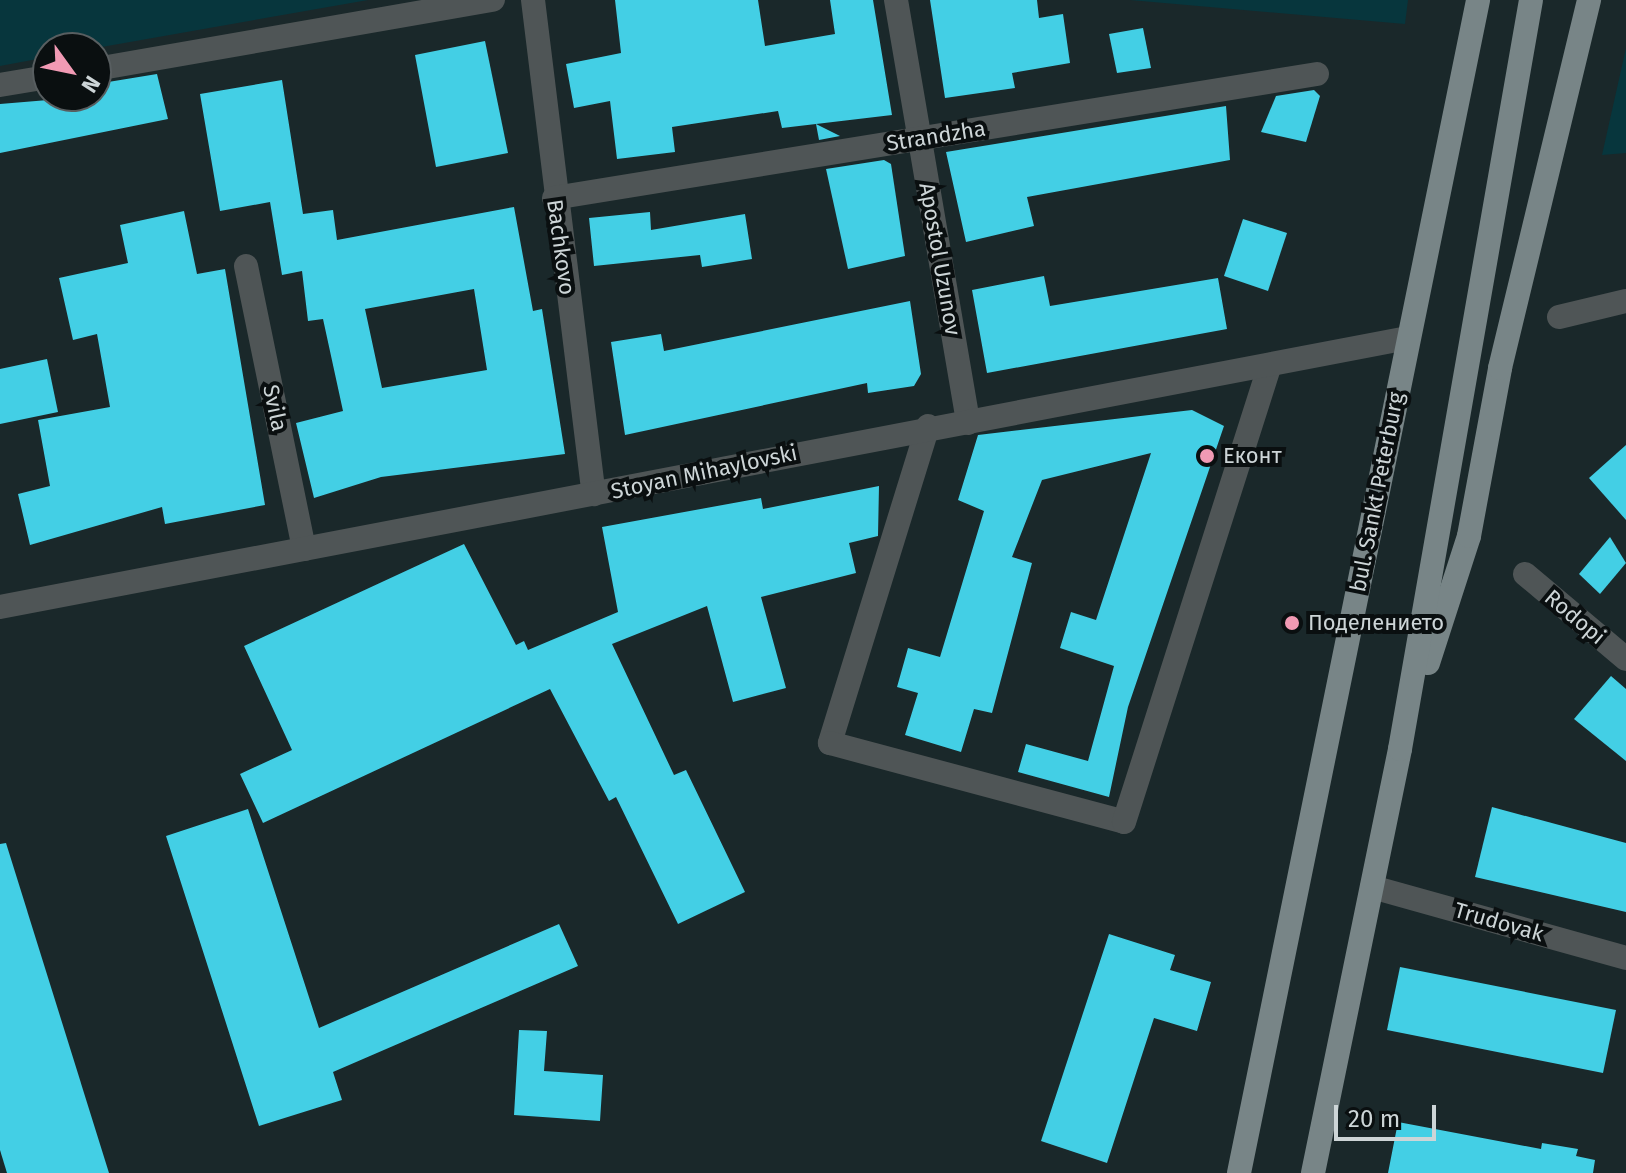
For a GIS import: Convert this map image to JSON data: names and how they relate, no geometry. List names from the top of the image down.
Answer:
{
  "streets": {
    "main road": ["bul. Sankt Peterburg"],
    "street": [
      "Strandzha",
      "Bachkovo",
      "Apostol Uzunov",
      "Svila",
      "Stoyan Mihaylovski",
      "Rodopi",
      "Trudovak"
    ]
  },
  "crossings": [
    ["Strandzha", "Bachkovo"],
    ["Strandzha", "Apostol Uzunov"],
    ["Bachkovo", "Stoyan Mihaylovski"],
    ["Apostol Uzunov", "Stoyan Mihaylovski"],
    ["Svila", "Stoyan Mihaylovski"],
    ["Stoyan Mihaylovski", "bul. Sankt Peterburg"]
  ],
  "places": ["Еконт", "Поделението"],
  "scale_bar": "20 m",
  "north": "bottom right"
}
